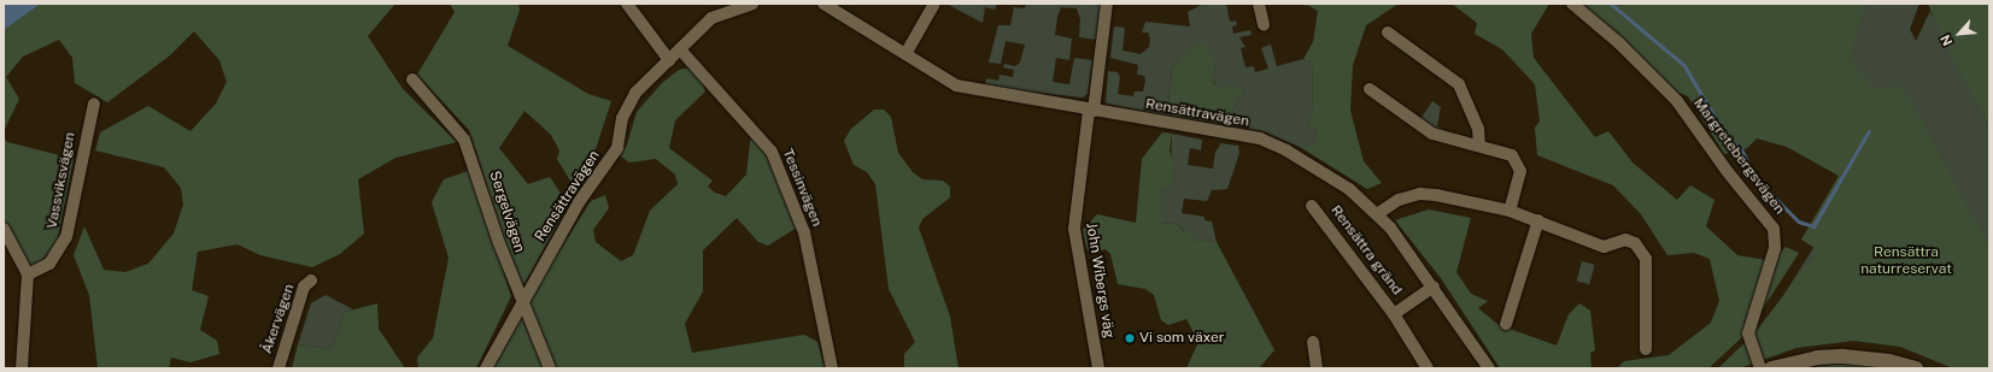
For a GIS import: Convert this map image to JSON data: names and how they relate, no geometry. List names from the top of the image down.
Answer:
{
  "streets": {
    "street": [
      "Rensättravägen",
      "Margretebergsvägen",
      "Vassviksvägen",
      "Tessinvägen",
      "Sergelvägen",
      "Rensättra gränd",
      "John Wibergs väg",
      "Åkervägen"
    ]
  },
  "crossings": [
    ["Rensättravägen", "Tessinvägen"],
    ["Rensättravägen", "Sergelvägen"],
    ["Rensättravägen", "Rensättra gränd"],
    ["Rensättravägen", "John Wibergs väg"]
  ],
  "parks": ["Rensättra naturreservat"],
  "places": ["Vi som växer"],
  "north": "bottom left"
}
